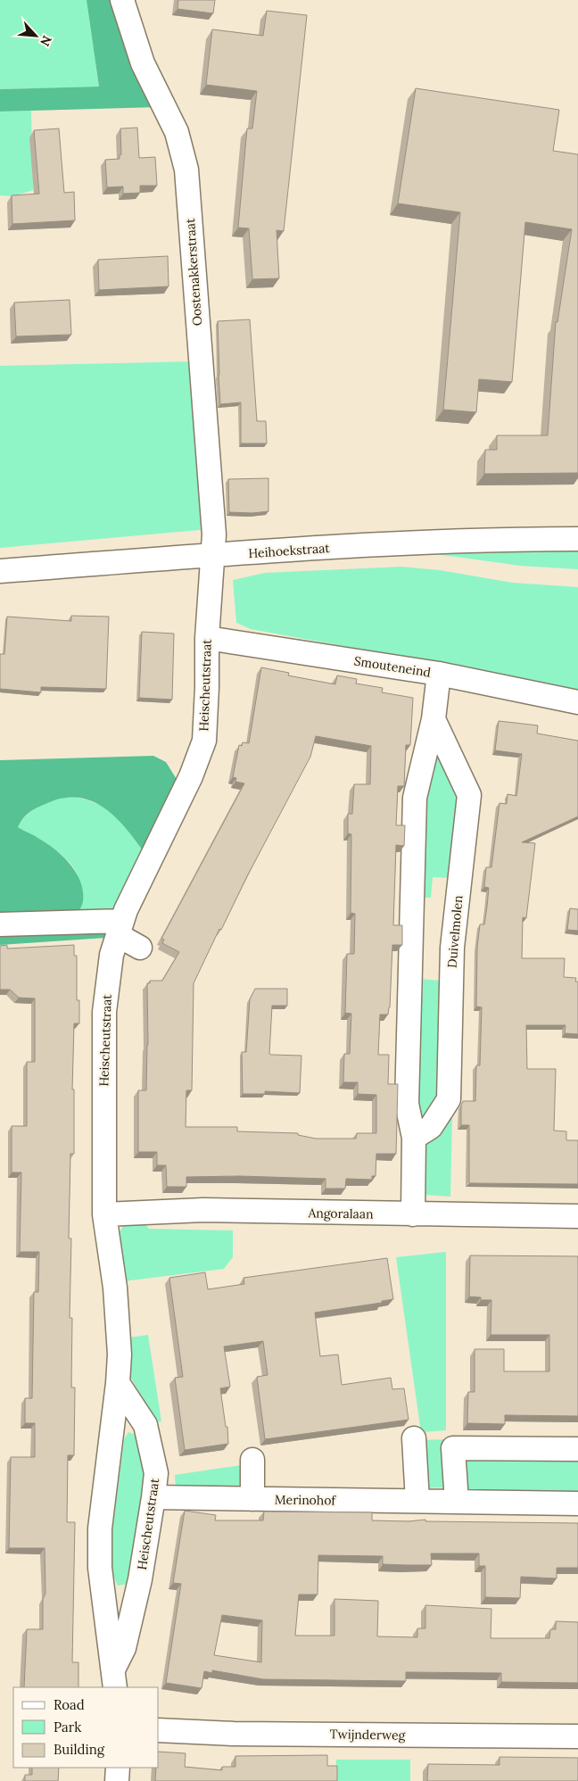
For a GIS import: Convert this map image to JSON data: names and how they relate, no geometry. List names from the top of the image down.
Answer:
{
  "streets": {
    "street": [
      "Oostenakkerstraat",
      "Heihoekstraat",
      "Smouteneind",
      "Heischeutstraat",
      "Duivelmolen",
      "Angoralaan",
      "Merinohof",
      "Twijnderweg"
    ]
  },
  "crossings": [
    ["Oostenakkerstraat", "Heihoekstraat"],
    ["Oostenakkerstraat", "Heischeutstraat"],
    ["Heihoekstraat", "Heischeutstraat"],
    ["Smouteneind", "Heischeutstraat"],
    ["Heischeutstraat", "Angoralaan"],
    ["Heischeutstraat", "Merinohof"]
  ],
  "legend": ["Road", "Park", "Building"],
  "north": "bottom right"
}
